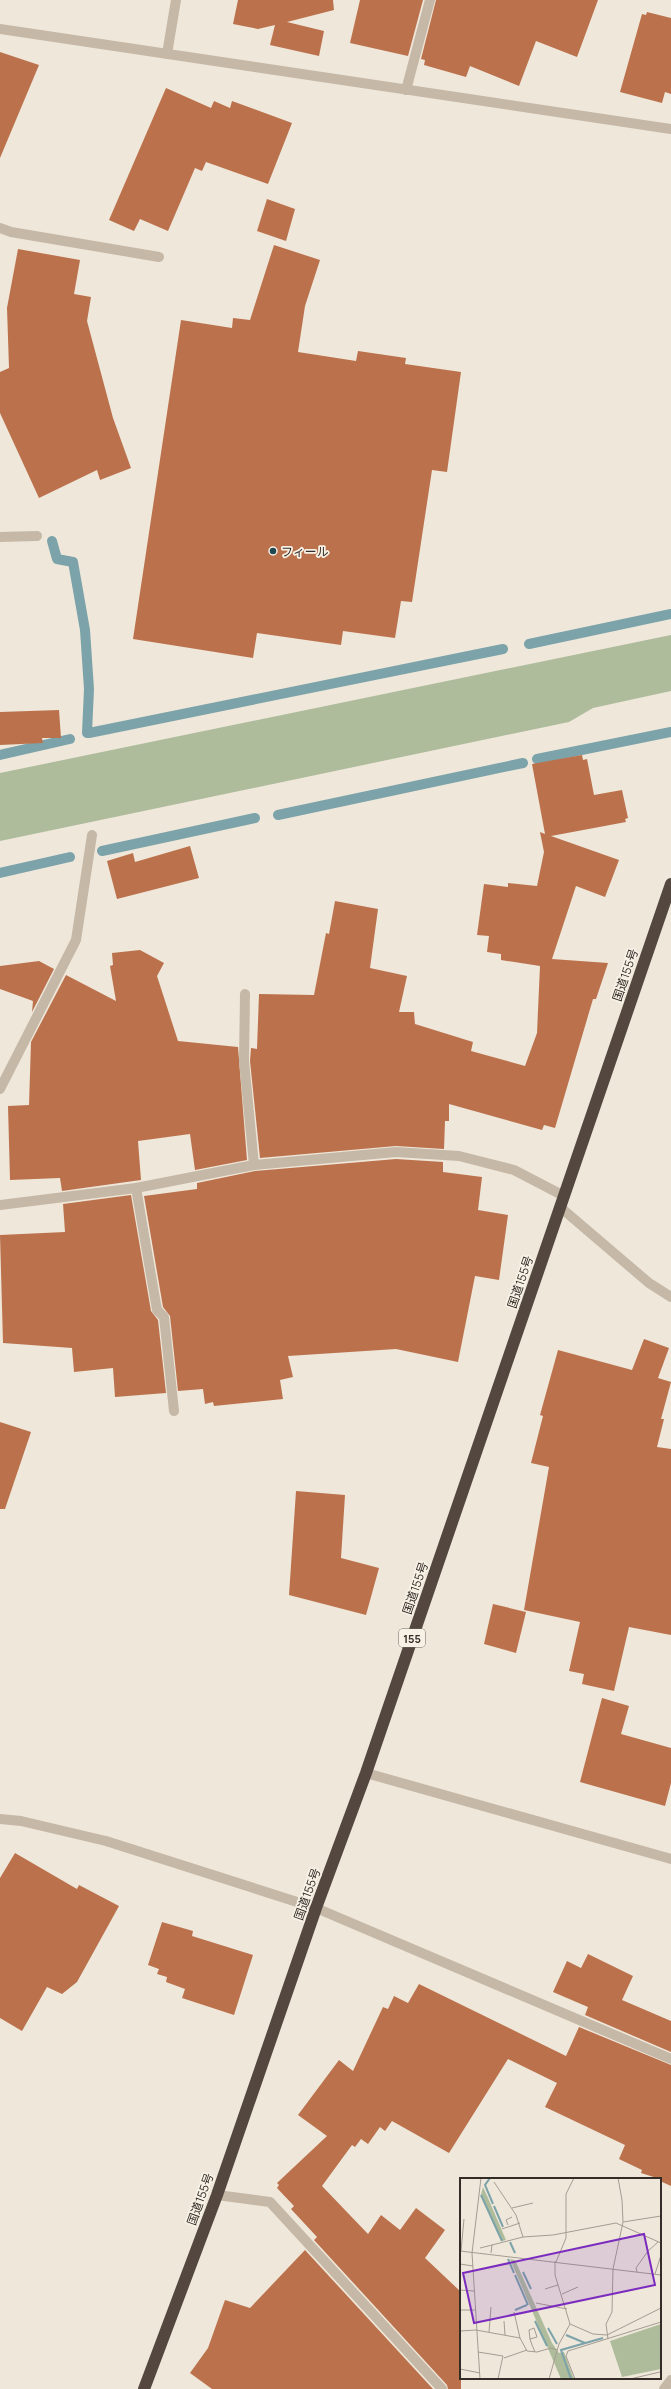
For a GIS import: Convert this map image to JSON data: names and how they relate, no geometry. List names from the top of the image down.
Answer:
{
  "streets": {
    "highway": ["国道155号", "155"]
  },
  "places": ["フィール"]
}
